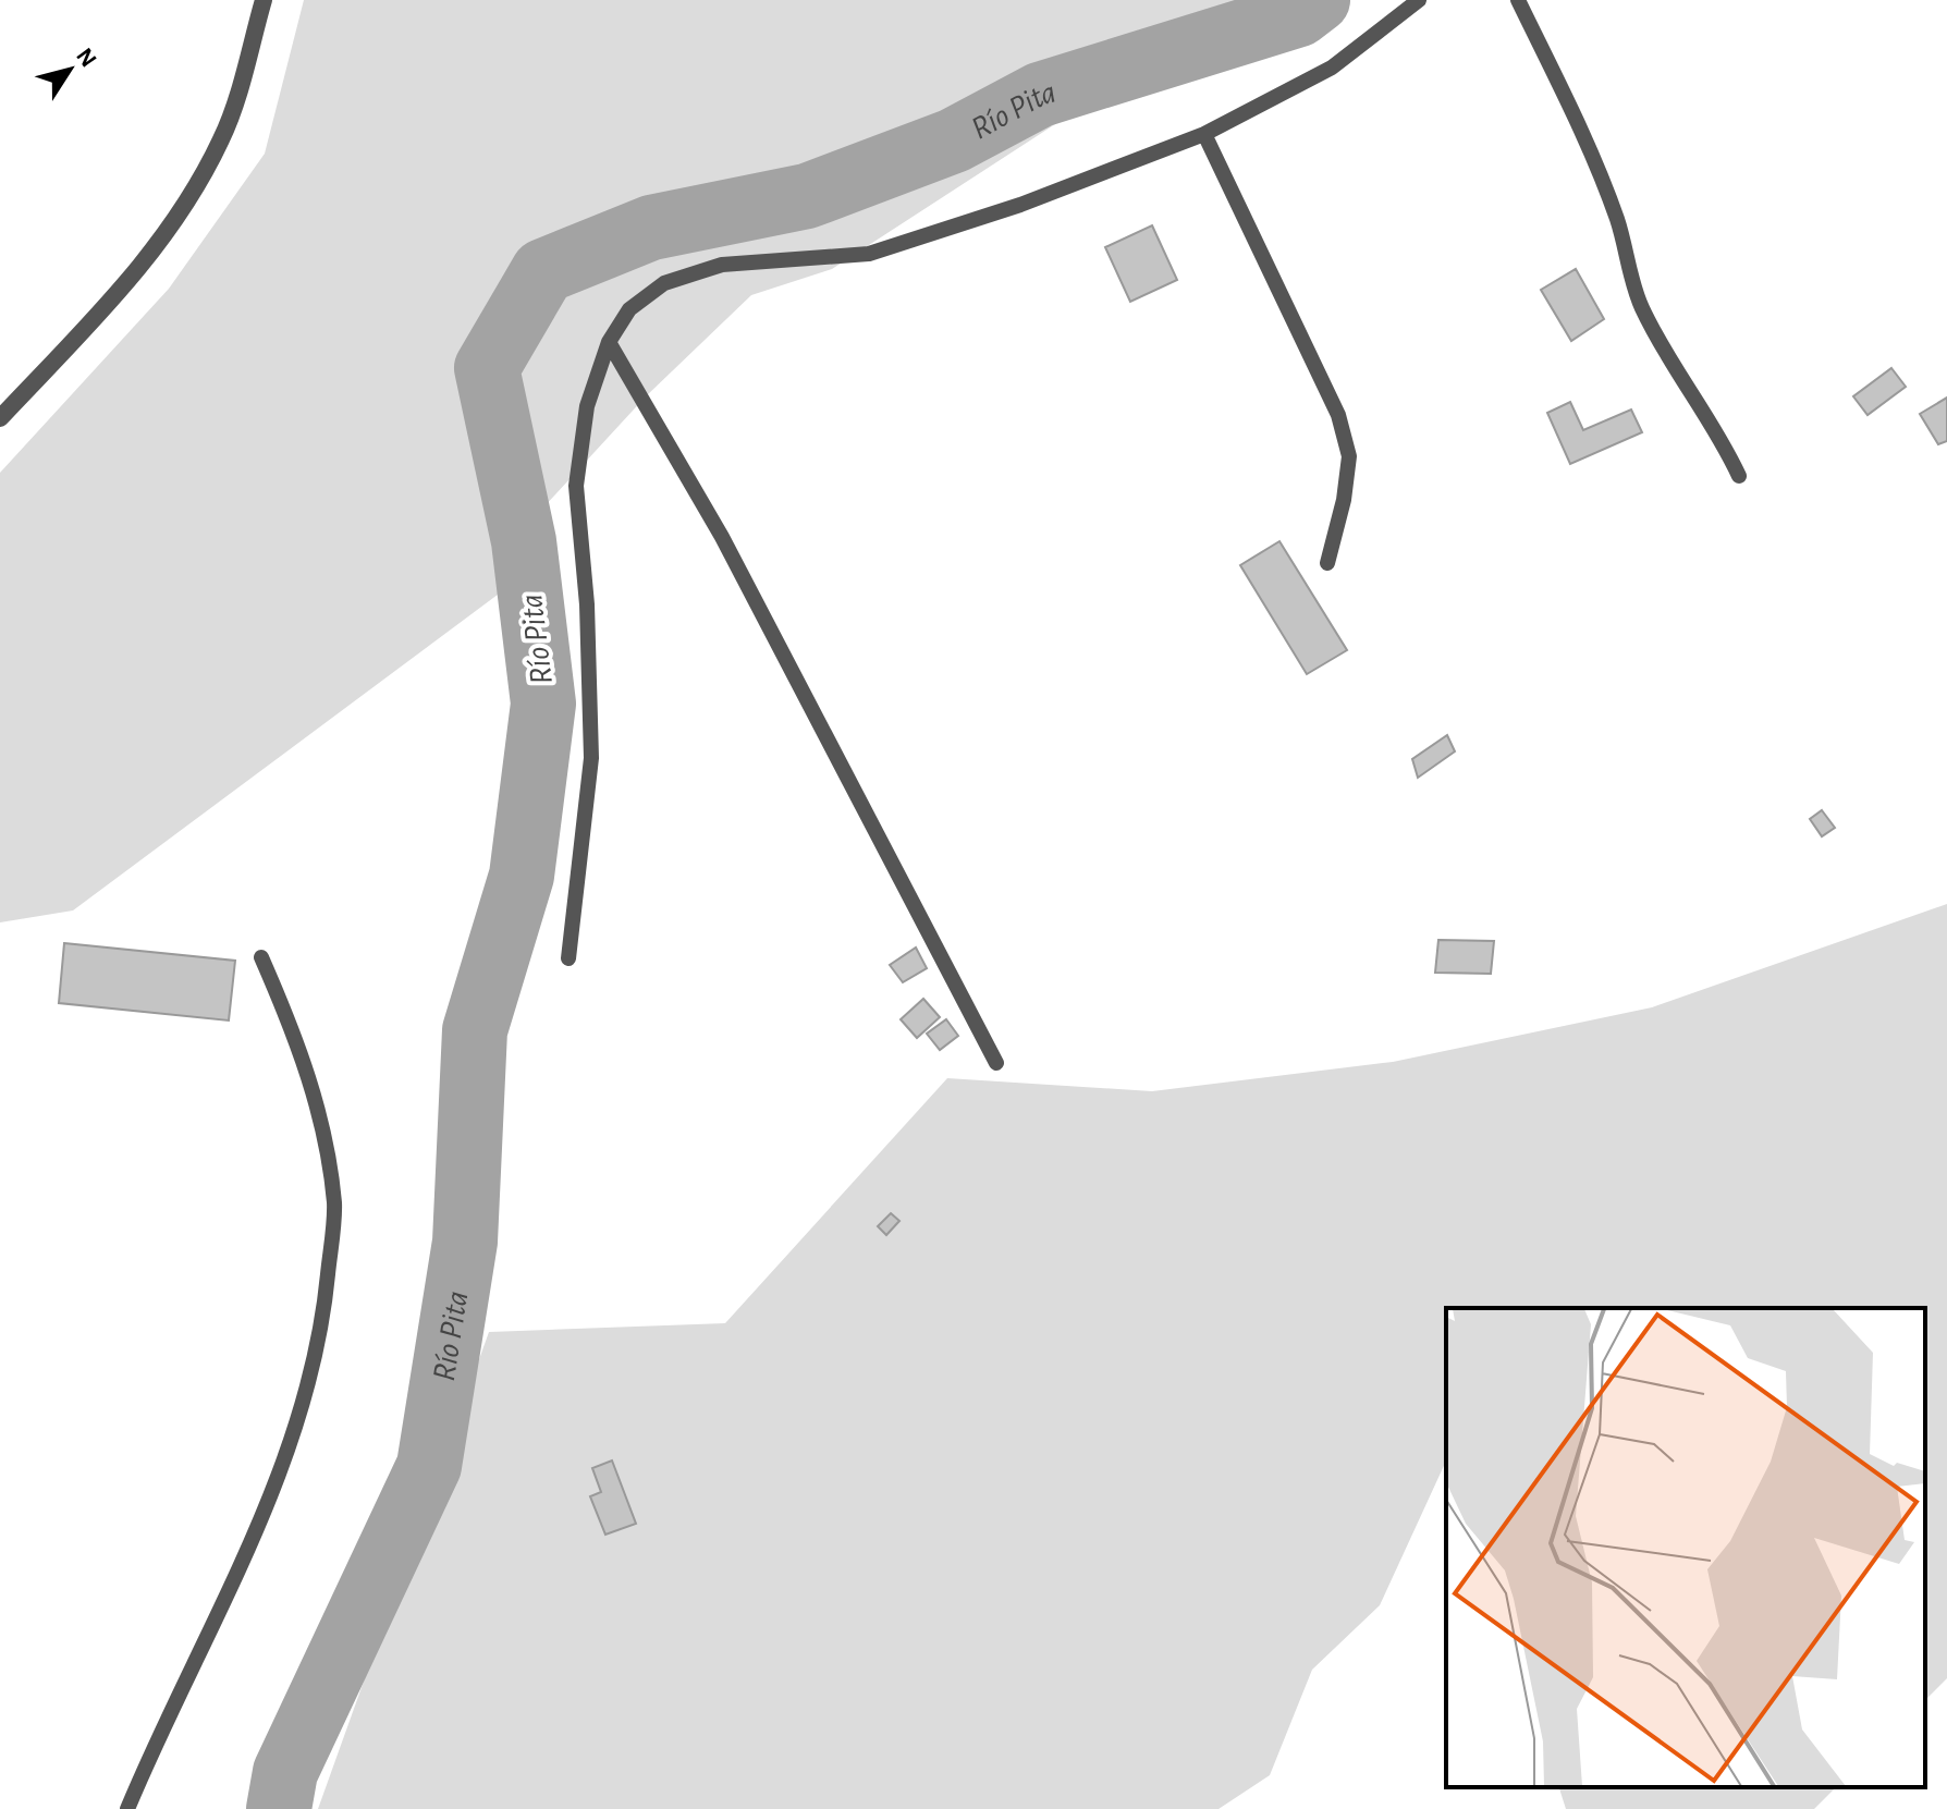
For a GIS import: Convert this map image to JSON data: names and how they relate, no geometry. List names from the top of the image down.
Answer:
{
  "water": ["Río Pita"],
  "north": "top right"
}
